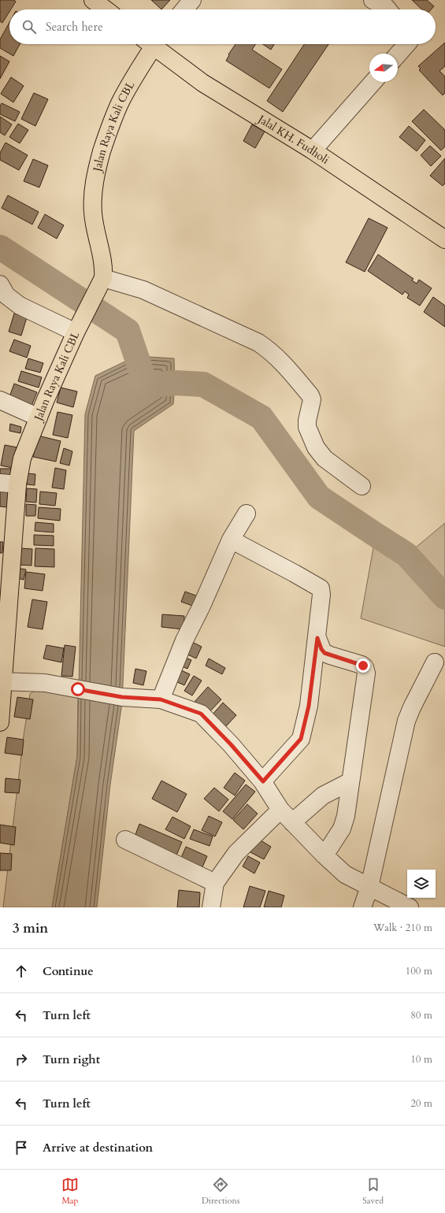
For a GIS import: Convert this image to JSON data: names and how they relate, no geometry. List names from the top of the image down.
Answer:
{
  "streets": {
    "main road": ["Jalan Raya Kali CBL", "Jalal KH. Fudholi"]
  },
  "north": "left",
  "page": {
    "search": "Search here",
    "heading": ["3 min", "Walk · 210 m"],
    "list": [
      ["Continue", "100 m"],
      ["Turn left", "80 m"],
      ["Turn right", "10 m"],
      ["Turn left", "20 m"],
      "Arrive at destination"
    ],
    "nav": ["Map", "Directions", "Saved"]
  }
}
